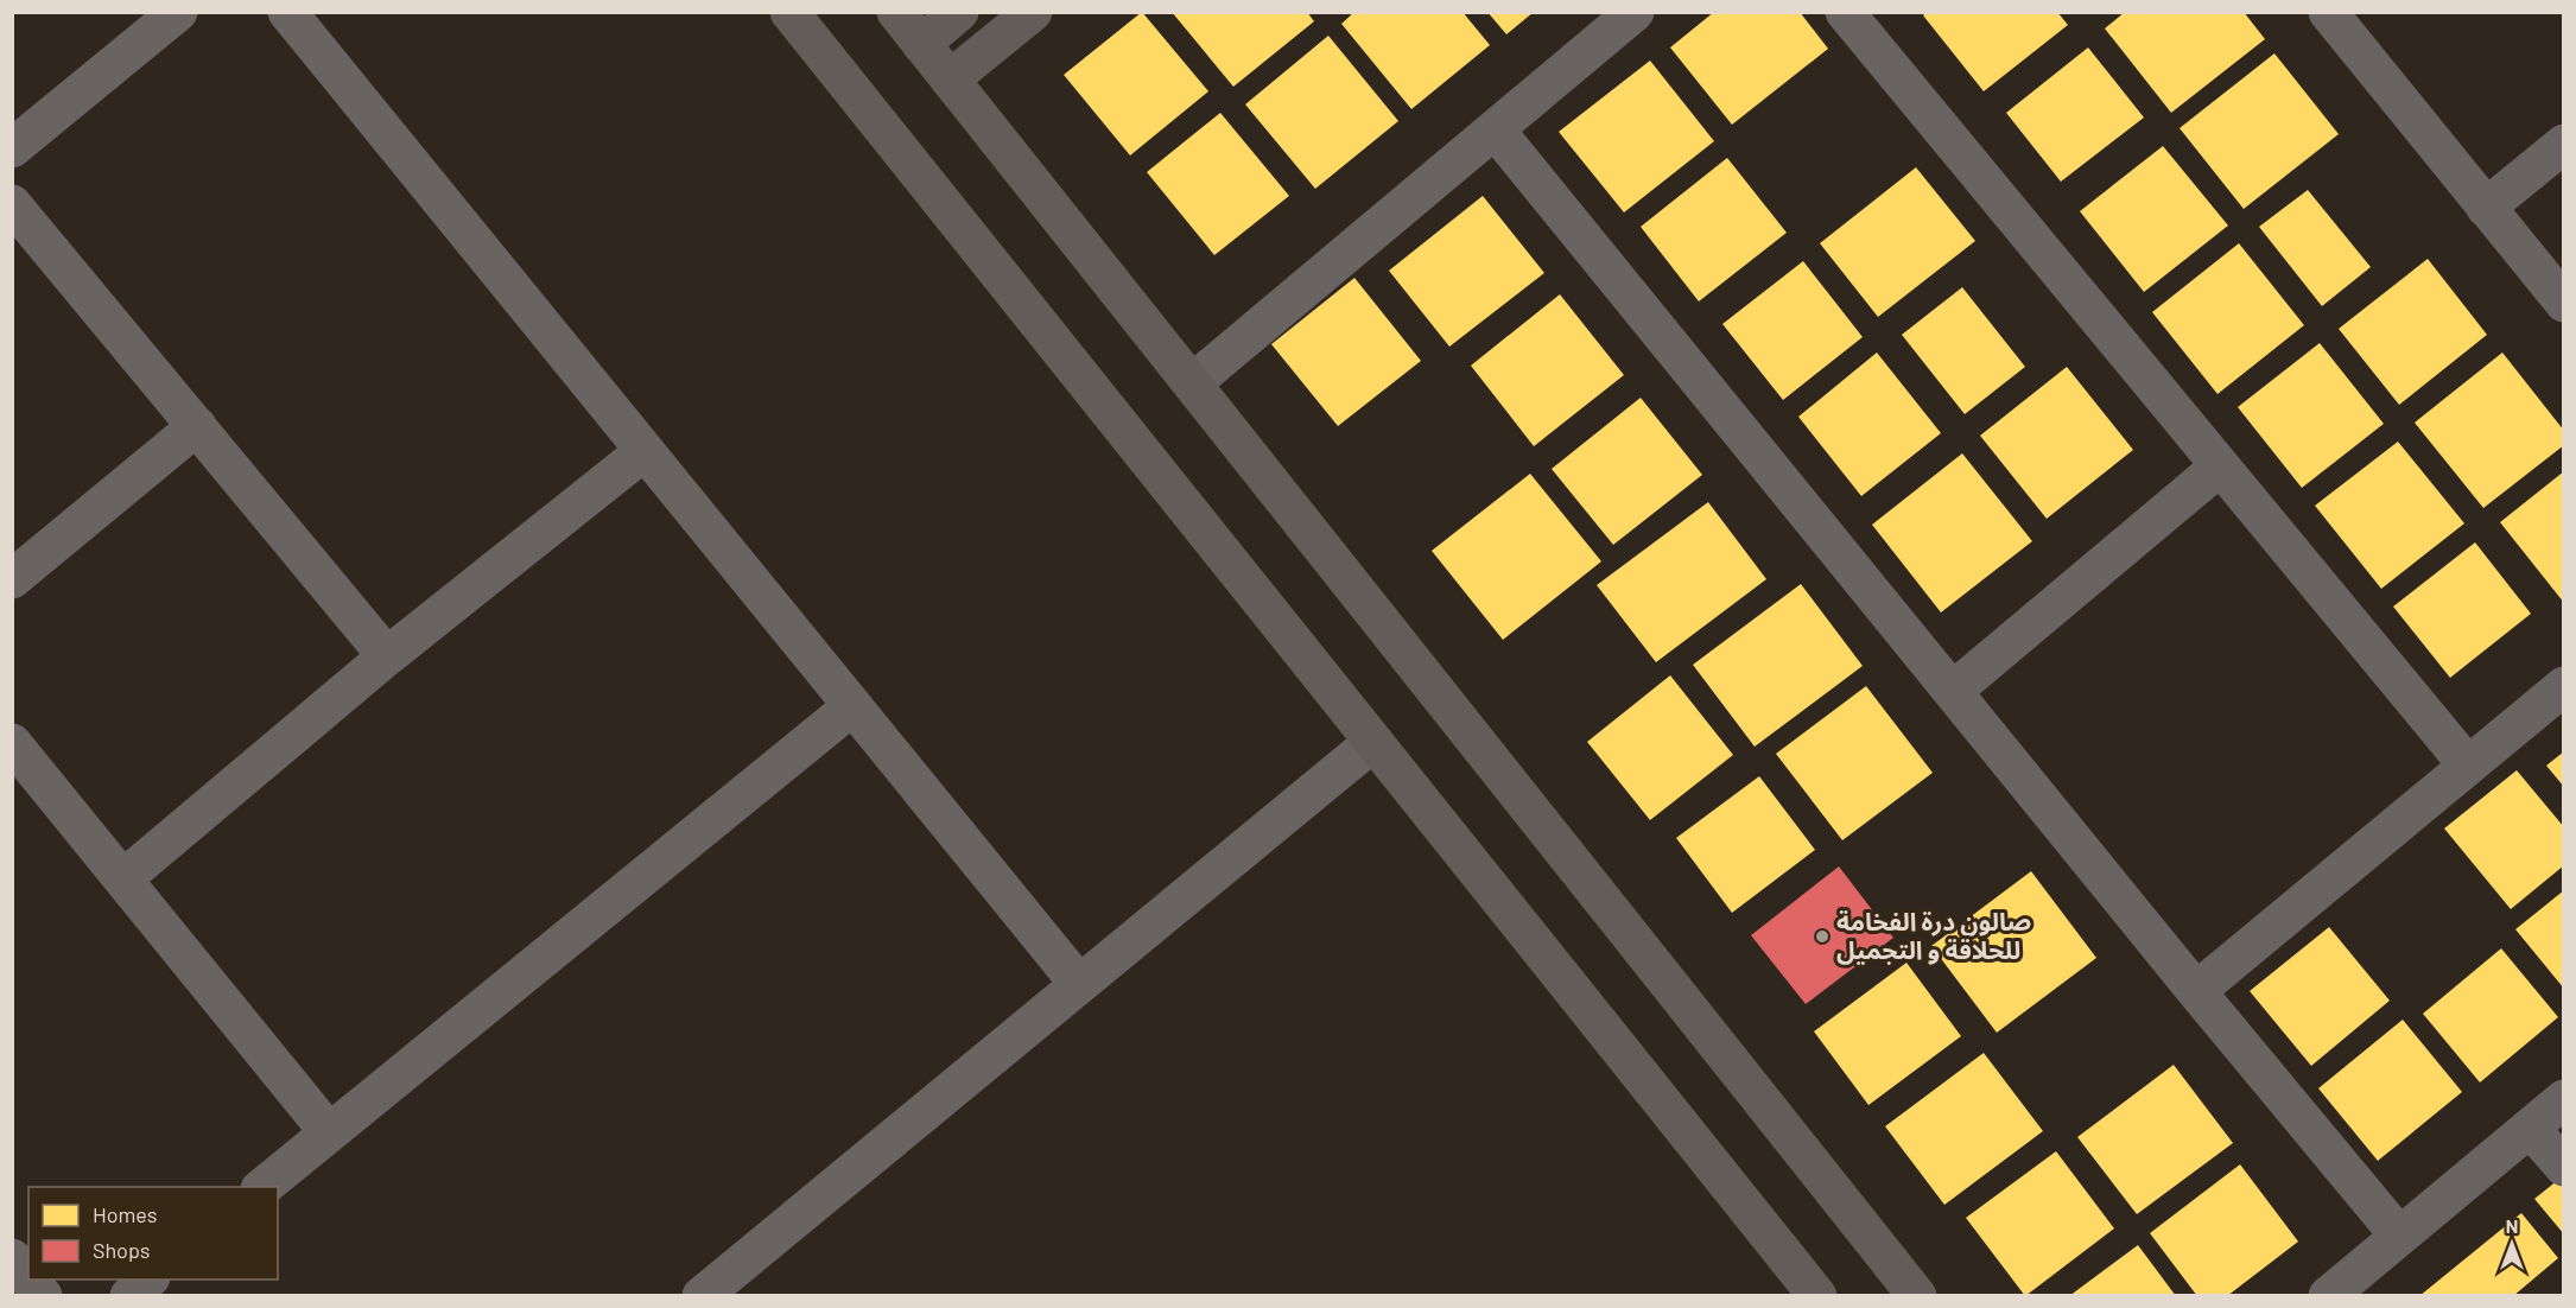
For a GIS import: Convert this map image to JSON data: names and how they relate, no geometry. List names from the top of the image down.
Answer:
{
  "places": ["صالون درة الفخامة للحلاقة و التجميل"],
  "legend": ["Homes", "Shops"],
  "north": "top"
}
